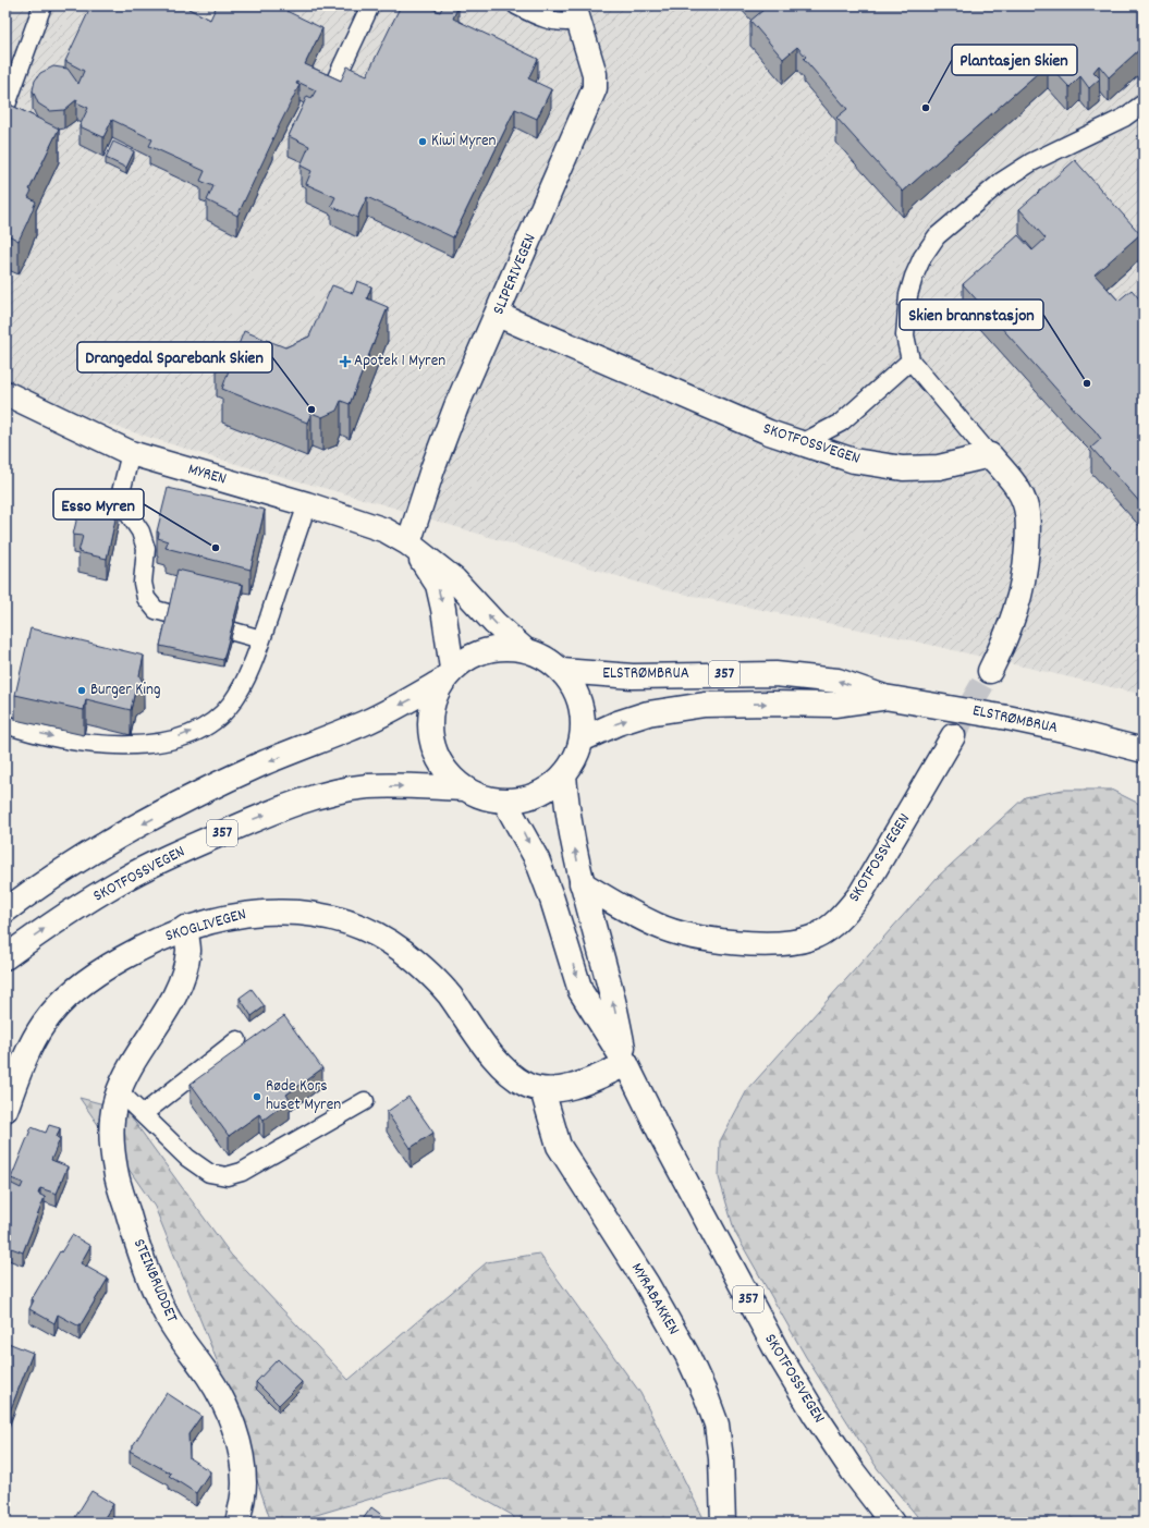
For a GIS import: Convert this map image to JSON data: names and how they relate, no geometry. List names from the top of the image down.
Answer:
{
  "streets": {
    "street": [
      "SLIPERIVEGEN",
      "SKOTFOSSVEGEN",
      "MYREN",
      "ELSTRØMBRUA",
      "357",
      "SKOGLIVEGEN",
      "STEINBRUDDET",
      "MYRABAKKEN"
    ]
  },
  "crossings": [
    ["SLIPERIVEGEN", "SKOTFOSSVEGEN"],
    ["SLIPERIVEGEN", "MYREN"],
    ["SKOTFOSSVEGEN", "MYREN"],
    ["SKOTFOSSVEGEN", "ELSTRØMBRUA"],
    ["SKOTFOSSVEGEN", "357"],
    ["SKOTFOSSVEGEN", "SKOGLIVEGEN"],
    ["MYREN", "ELSTRØMBRUA"],
    ["MYREN", "357"],
    ["ELSTRØMBRUA", "357"],
    ["SKOGLIVEGEN", "MYRABAKKEN"]
  ],
  "places": {
    "other": [
      "Plantasjen Skien",
      "Kiwi Myren",
      "Skien brannstasjon",
      "Drangedal Sparebank Skien",
      "Esso Myren",
      "Burger King",
      "Røde Kors huset Myren"
    ],
    "health": ["Apotek 1 Myren"]
  }
}
